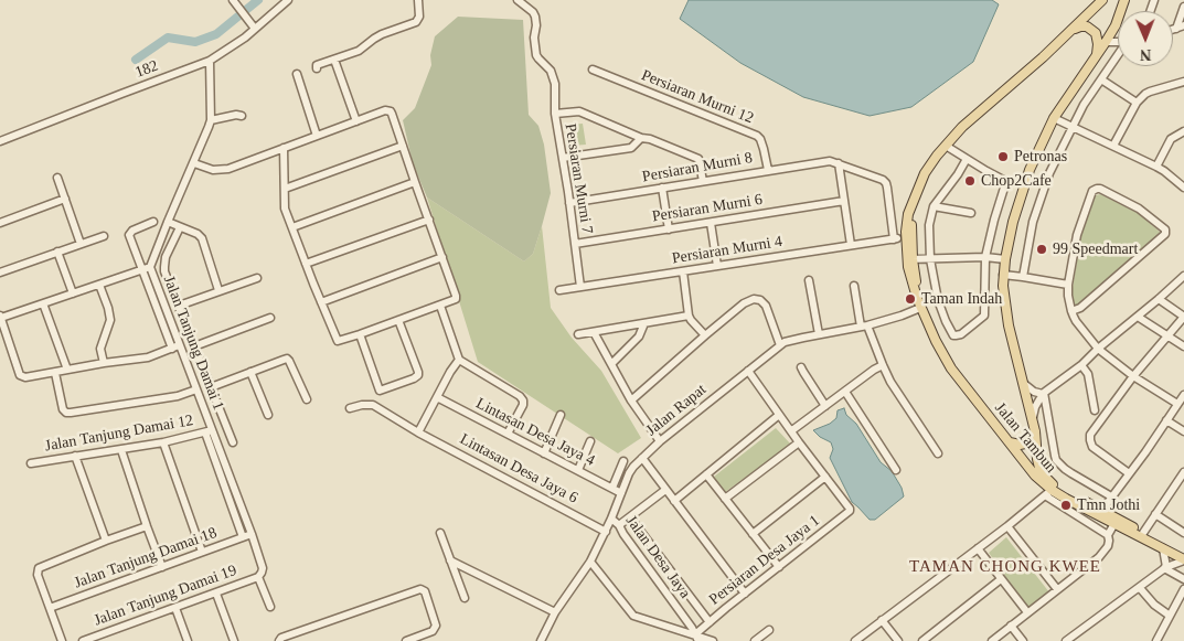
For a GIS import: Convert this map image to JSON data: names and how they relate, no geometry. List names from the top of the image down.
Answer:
{
  "streets": {
    "main road": ["Jalan Tambun"],
    "street": [
      "182",
      "Persiaran Murni 12",
      "Persiaran Murni 8",
      "Persiaran Murni 7",
      "Persiaran Murni 6",
      "Persiaran Murni 4",
      "Jalan Tanjung Damai 1",
      "Jalan Rapat",
      "Lintasan Desa Jaya 4",
      "Jalan Tanjung Damai 12",
      "Lintasan Desa Jaya 6",
      "Jalan Desa Jaya",
      "Jalan Tanjung Damai 18",
      "Persiaran Desa Jaya 1",
      "Jalan Tanjung Damai 19"
    ]
  },
  "crossings": [
    ["Persiaran Murni 12", "Persiaran Murni 8"],
    ["Persiaran Murni 8", "Persiaran Murni 7"],
    ["Persiaran Murni 7", "Persiaran Murni 6"],
    ["Persiaran Murni 7", "Persiaran Murni 4"],
    ["Jalan Tanjung Damai 1", "Jalan Tanjung Damai 12"],
    ["Jalan Tanjung Damai 1", "Jalan Tanjung Damai 18"],
    ["Jalan Tanjung Damai 1", "Jalan Tanjung Damai 19"],
    ["Jalan Rapat", "Lintasan Desa Jaya 4"],
    ["Jalan Rapat", "Jalan Tambun"],
    ["Jalan Rapat", "Lintasan Desa Jaya 6"],
    ["Jalan Rapat", "Jalan Desa Jaya"],
    ["Jalan Desa Jaya", "Persiaran Desa Jaya 1"]
  ],
  "districts": ["TAMAN CHONG KWEE"],
  "places": [
    "Petronas",
    "Chop2Cafe",
    "99 Speedmart",
    "Taman Indah",
    "Tmn Jothi"
  ],
  "north": "bottom"
}
